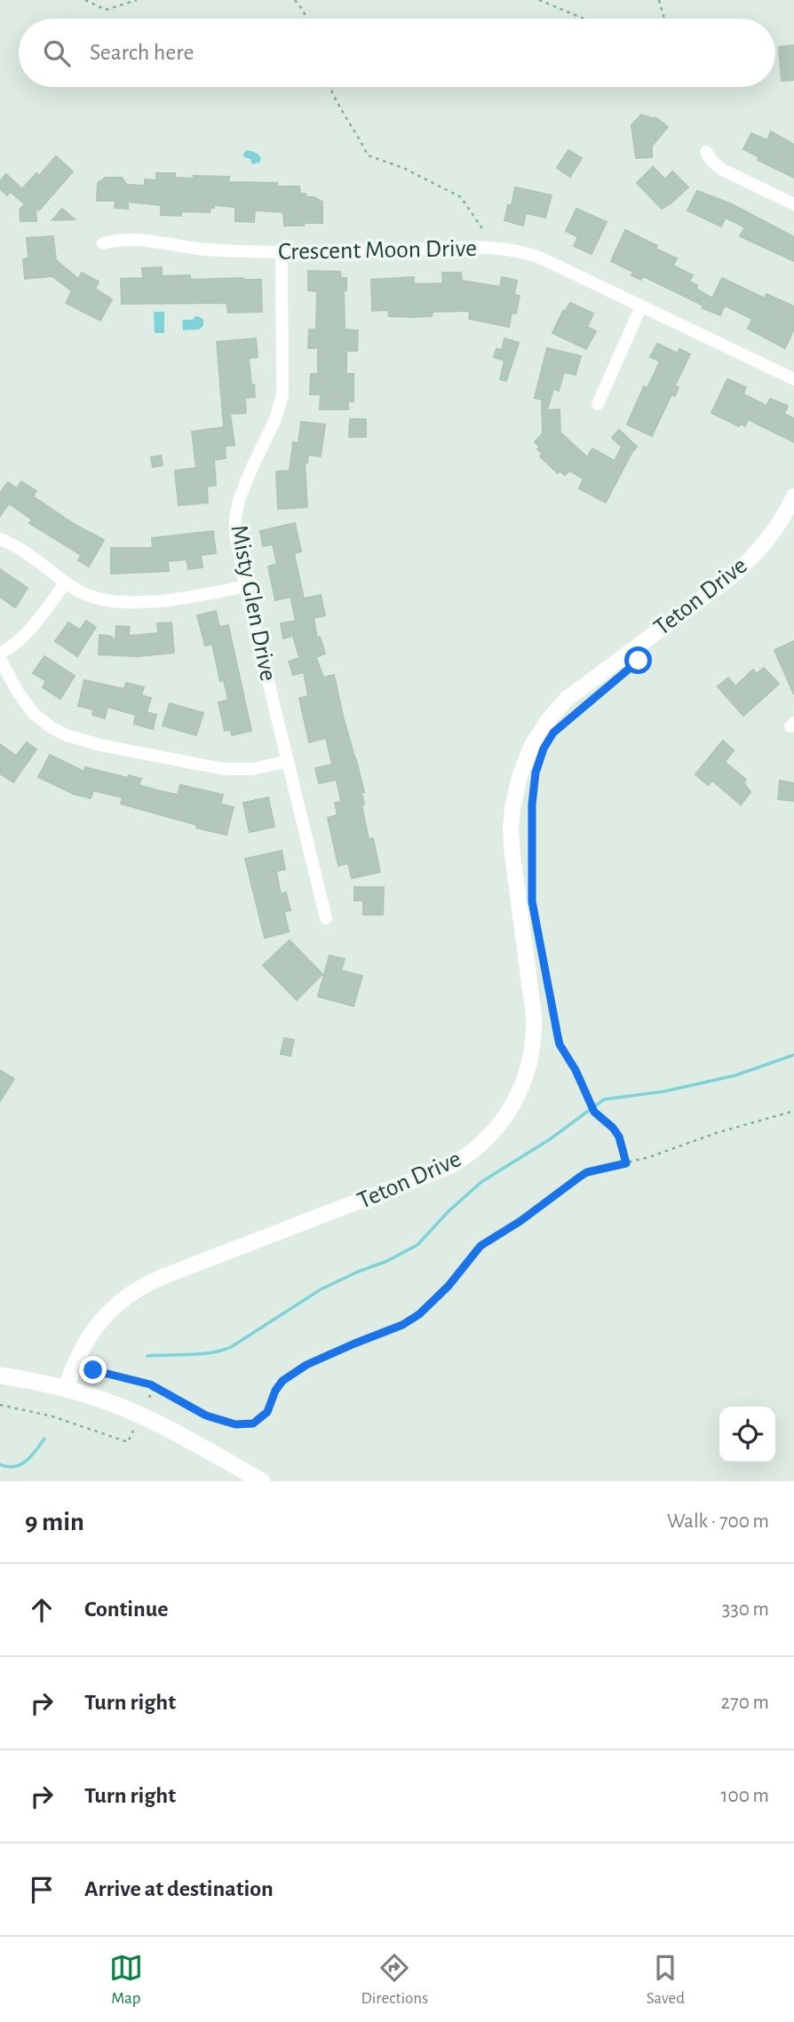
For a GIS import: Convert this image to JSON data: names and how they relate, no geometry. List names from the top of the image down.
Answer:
{
  "streets": {
    "street": ["Crescent Moon Drive", "Teton Drive", "Misty Glen Drive"]
  },
  "crossings": [
    ["Crescent Moon Drive", "Misty Glen Drive"]
  ],
  "page": {
    "search": "Search here",
    "heading": ["9 min", "Walk · 700 m"],
    "list": [
      ["Continue", "330 m"],
      ["Turn right", "270 m"],
      ["Turn right", "100 m"],
      "Arrive at destination"
    ],
    "nav": ["Map", "Directions", "Saved"]
  }
}
